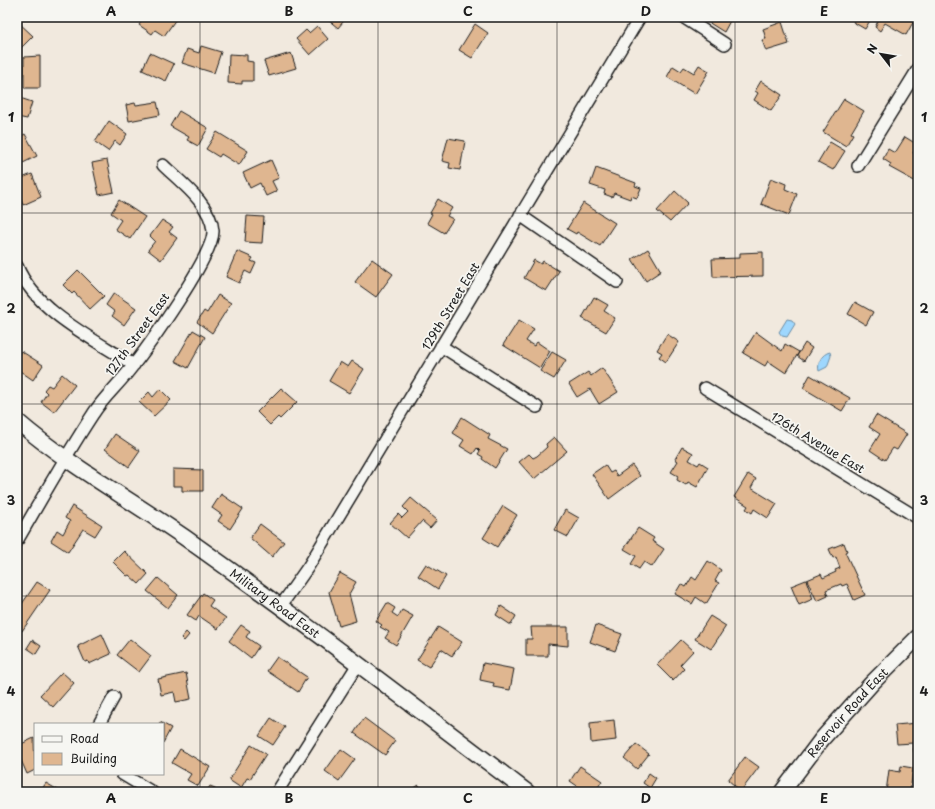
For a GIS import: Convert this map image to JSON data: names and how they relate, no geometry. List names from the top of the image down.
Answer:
{
  "streets": {
    "main road": ["Military Road East", "Reservoir Road East"],
    "street": ["129th Street East", "127th Street East", "126th Avenue East"]
  },
  "crossings": [
    ["129th Street East", "Military Road East"],
    ["127th Street East", "Military Road East"]
  ],
  "legend": ["Road", "Building"],
  "north": "top left",
  "grid": {
    "columns": [
      "A",
      "B",
      "C",
      "D",
      "E"
    ],
    "rows": [
      "1",
      "2",
      "3",
      "4"
    ]
  }
}
